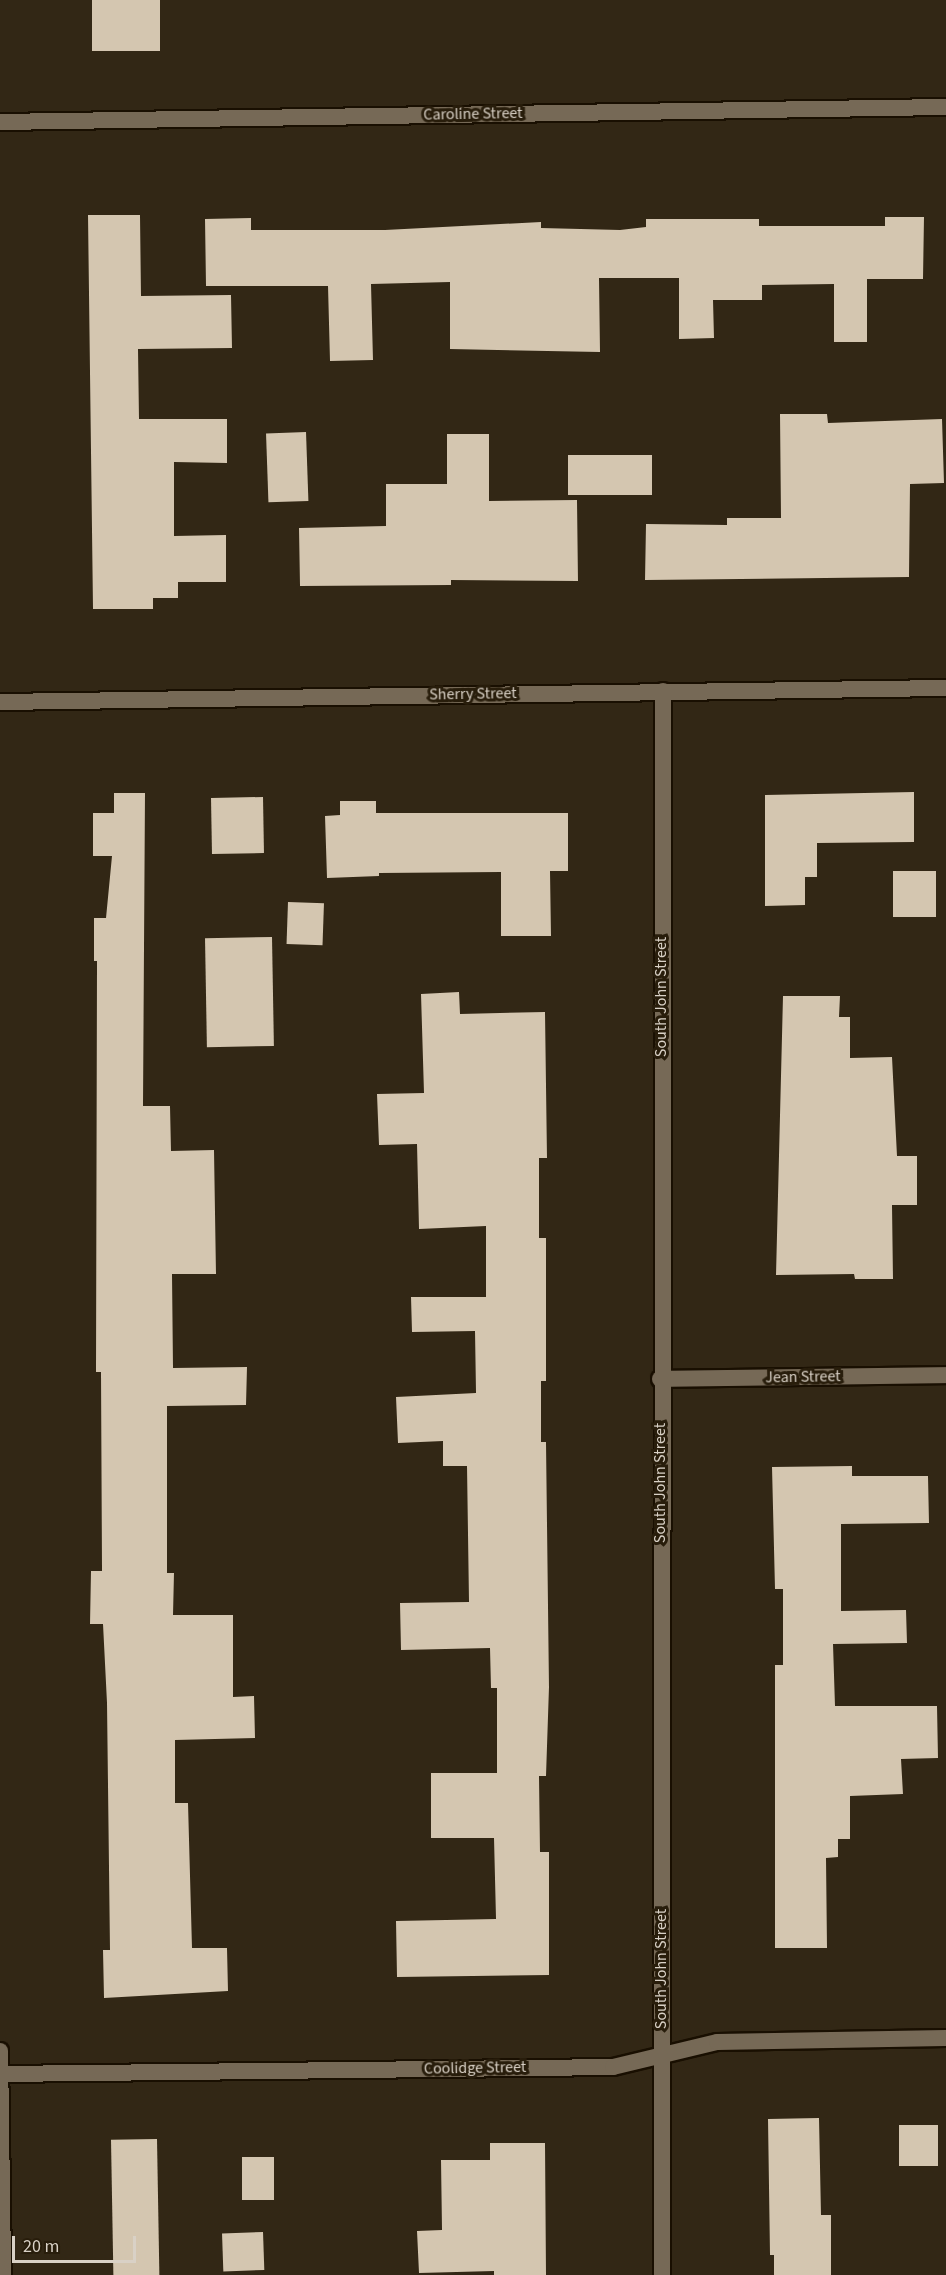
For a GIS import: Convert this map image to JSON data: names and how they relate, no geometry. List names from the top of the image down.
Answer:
{
  "streets": {
    "street": [
      "Caroline Street",
      "Sherry Street",
      "South John Street",
      "Jean Street",
      "Coolidge Street"
    ]
  },
  "crossings": [
    ["Sherry Street", "South John Street"],
    ["South John Street", "Jean Street"],
    ["South John Street", "Coolidge Street"]
  ],
  "scale_bar": "20 m"
}
